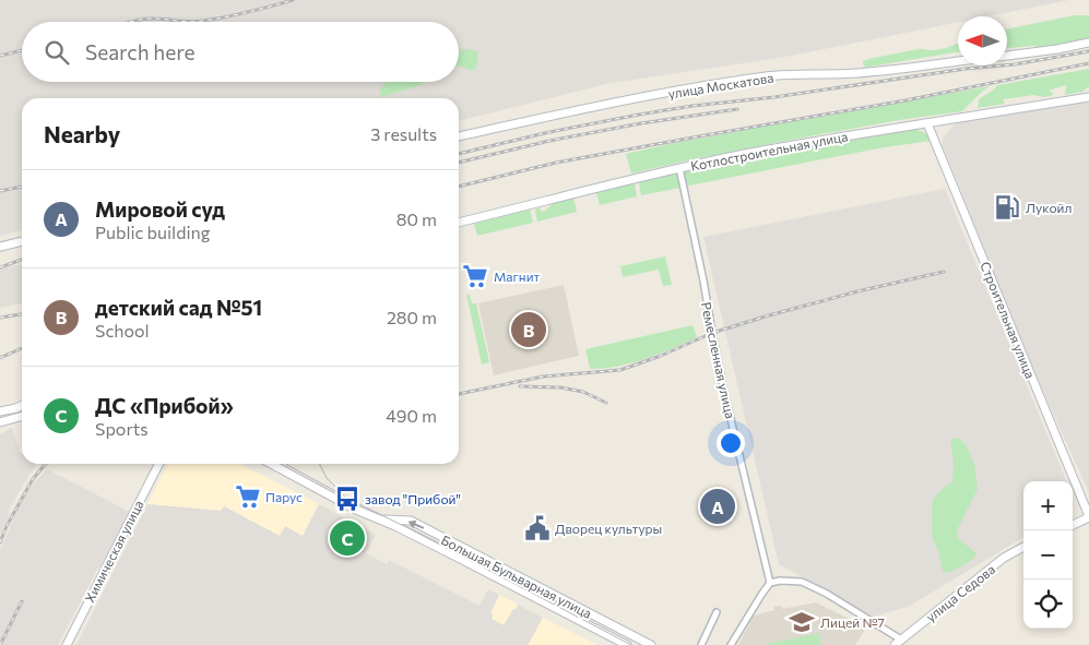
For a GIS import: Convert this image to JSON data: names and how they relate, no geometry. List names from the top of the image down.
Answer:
{
  "streets": {
    "main road": [
      "улица Москатова",
      "Котлостроительная улица",
      "Строительная улица",
      "Химическая улица",
      "Большая Бульварная улица",
      "улица Седова"
    ],
    "street": ["Ремесленная улица"]
  },
  "crossings": [
    ["Котлостроительная улица", "Строительная улица"],
    ["Котлостроительная улица", "Ремесленная улица"]
  ],
  "places": {
    "fuel station": ["Лукойл"],
    "supermarket": ["Магнит", "Парус"],
    "bus stop": ["завод \"Прибой\""],
    "public building": ["Дворец культуры"],
    "school or university": ["Лицей №7"]
  },
  "north": "left",
  "page": {
    "search": "Search here",
    "heading": ["Nearby", "3 results"],
    "list": [
      {
        "mark": "A",
        "name": "Мировой суд",
        "note": "Public building",
        "value": "80 m"
      },
      {
        "mark": "B",
        "name": "детский сад №51",
        "note": "School",
        "value": "280 m"
      },
      {
        "mark": "C",
        "name": "ДC «Прибой»",
        "note": "Sports",
        "value": "490 m"
      }
    ],
    "pins": ["B", "A", "C"],
    "map_buttons": ["+", "−"]
  }
}
